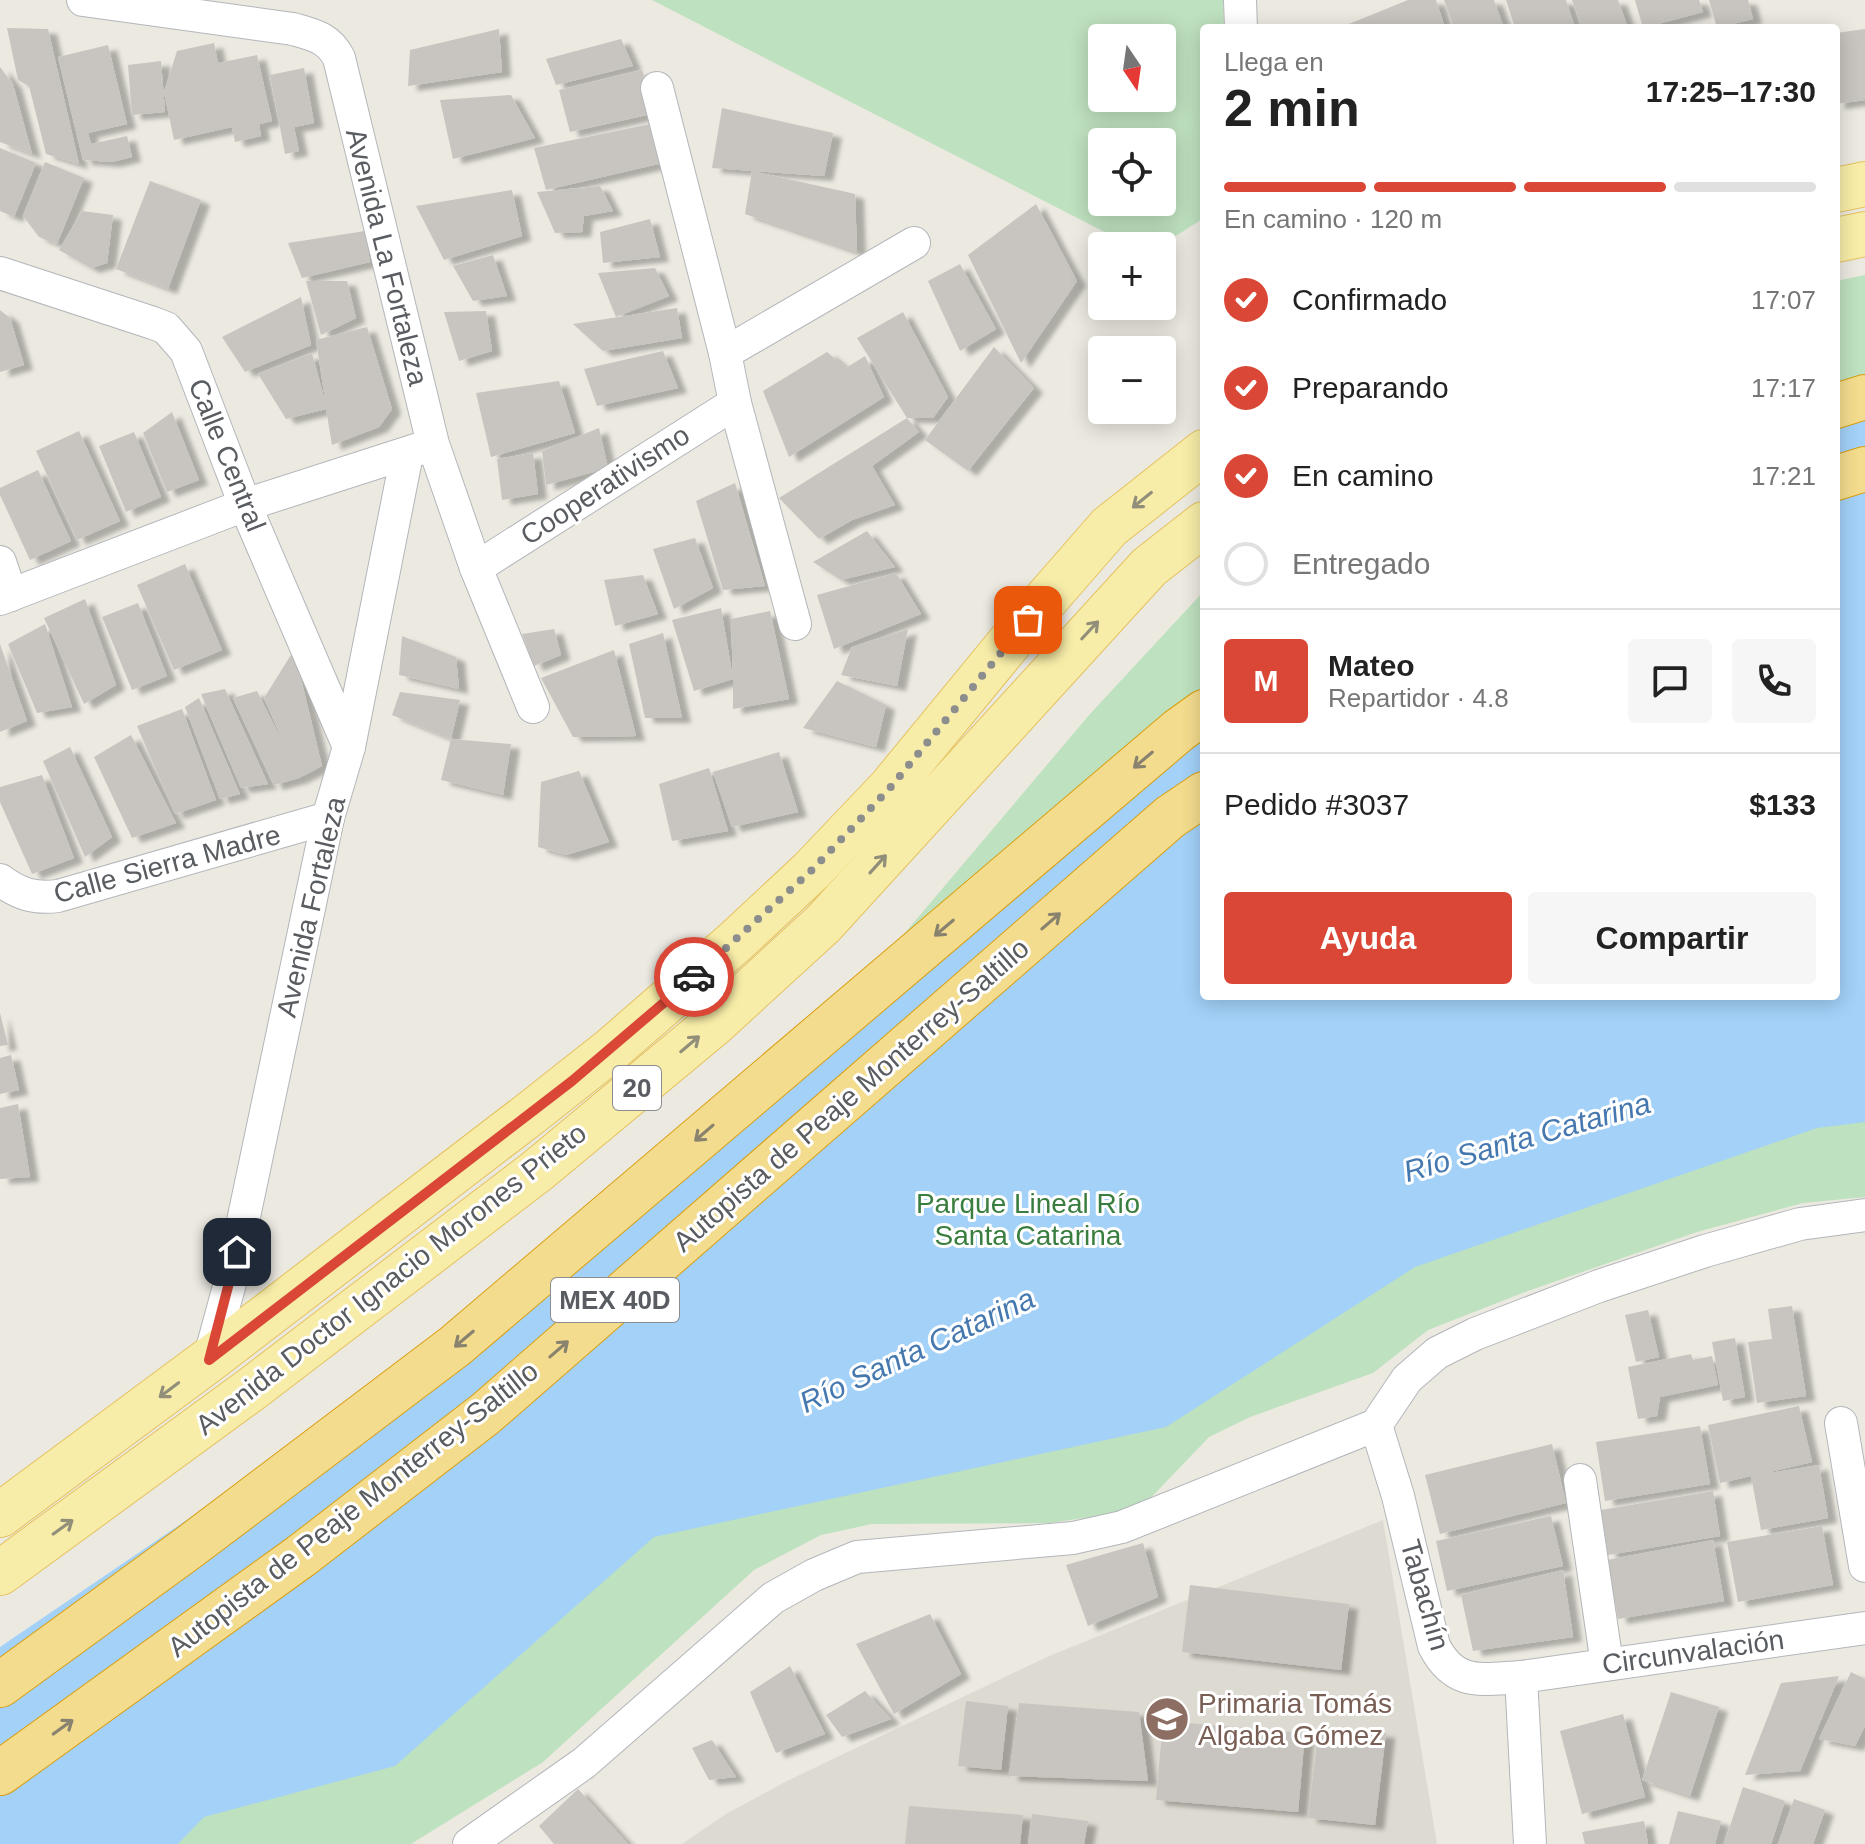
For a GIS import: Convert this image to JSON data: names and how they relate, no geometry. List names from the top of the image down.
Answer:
{
  "streets": {
    "highway": ["Autopista de Peaje Monterrey-Saltillo", "MEX 40D"],
    "main road": ["20", "Avenida Doctor Ignacio Morones Prieto"],
    "street": [
      "Avenida La Fortaleza",
      "Calle Central",
      "Cooperativismo",
      "Calle Sierra Madre",
      "Avenida Fortaleza",
      "Tabachín",
      "Circunvalación"
    ]
  },
  "crossings": [
    ["Avenida La Fortaleza", "Cooperativismo"],
    ["Avenida La Fortaleza", "Avenida Fortaleza"],
    ["Calle Central", "Avenida Fortaleza"],
    ["Calle Sierra Madre", "Avenida Fortaleza"],
    ["Avenida Fortaleza", "Avenida Doctor Ignacio Morones Prieto"],
    ["Tabachín", "Circunvalación"]
  ],
  "water": ["Río Santa Catarina"],
  "parks": ["Parque Lineal Río Santa Catarina"],
  "places": {
    "school or university": ["Primaria Tomás Algaba Gómez"]
  },
  "north": "bottom",
  "page": {
    "map_buttons": ["+", "−"],
    "heading": ["2 min", "Llega en", "17:25–17:30"],
    "panel": [
      "Mateo",
      "Repartidor · 4.8",
      "Pedido #3037",
      "$133"
    ],
    "bar": "En camino · 120 m",
    "list": [
      ["Confirmado", "17:07"],
      ["Preparando", "17:17"],
      ["En camino", "17:21"],
      "Entregado"
    ],
    "round": "M",
    "buttons": ["Ayuda", "Compartir"]
  }
}
